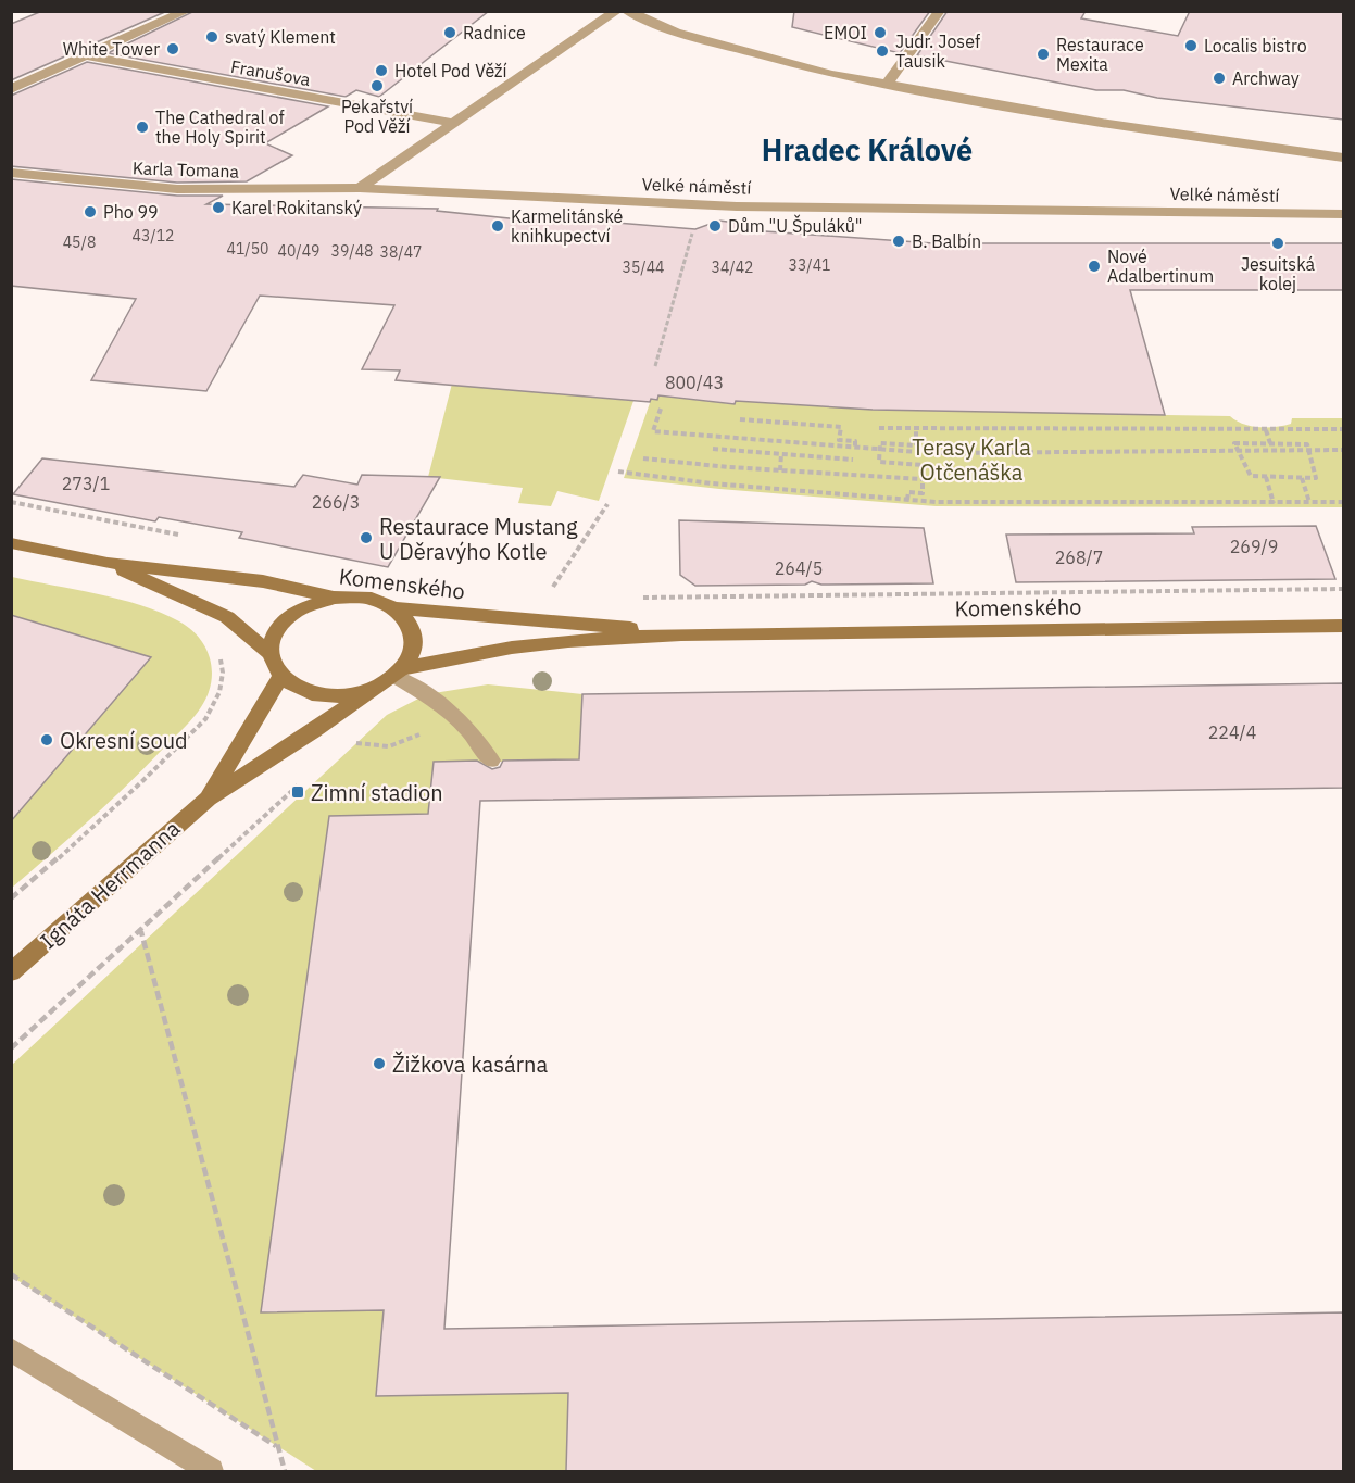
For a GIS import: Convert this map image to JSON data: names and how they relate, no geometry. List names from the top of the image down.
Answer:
{
  "streets": {
    "street": [
      "Franušova",
      "Karla Tomana",
      "Velké náměstí",
      "Komenského",
      "Ignáta Herrmanna"
    ]
  },
  "crossings": [
    ["Karla Tomana", "Velké náměstí"],
    ["Komenského", "Ignáta Herrmanna"]
  ],
  "districts": ["Hradec Králové"],
  "parks": ["Terasy Karla Otčenáška"],
  "places": {
    "other": [
      "Radnice",
      "EMOI",
      "svatý Klement",
      "Localis bistro",
      "White Tower",
      "Judr. Josef Tausik",
      "Restaurace Mexita",
      "Hotel Pod Věží",
      "Archway",
      "Pekařství Pod Věží",
      "The Cathedral of the Holy Spirit",
      "Karel Rokitanský",
      "Pho 99",
      "Karmelitánské knihkupectví",
      "Dům \"U Špuláků\"",
      "B. Balbín",
      "Jesuitská kolej",
      "Nové Adalbertinum",
      "Restaurace Mustang U Děravýho Kotle",
      "Okresní soud",
      "Žižkova kasárna"
    ],
    "transit": ["Zimní stadion"]
  },
  "house_numbers": [
    "43/12",
    "45/8",
    "41/50",
    "40/49",
    "39/48",
    "38/47",
    "33/41",
    "35/44",
    "34/42",
    "800/43",
    "273/1",
    "266/3",
    "269/9",
    "268/7",
    "264/5",
    "224/4"
  ]
}
